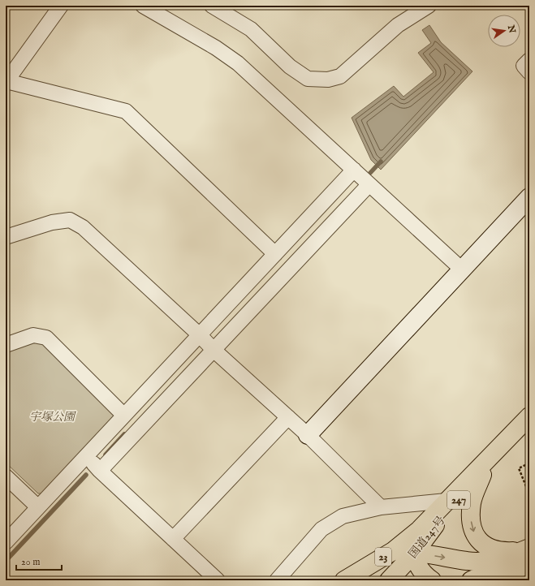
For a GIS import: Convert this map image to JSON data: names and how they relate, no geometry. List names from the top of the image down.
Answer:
{
  "streets": {
    "highway": ["247", "国道247号", "23"]
  },
  "crossings": [
    ["国道247号", "23"]
  ],
  "parks": ["宇塚公園"],
  "scale_bar": "20 m",
  "north": "right"
}
